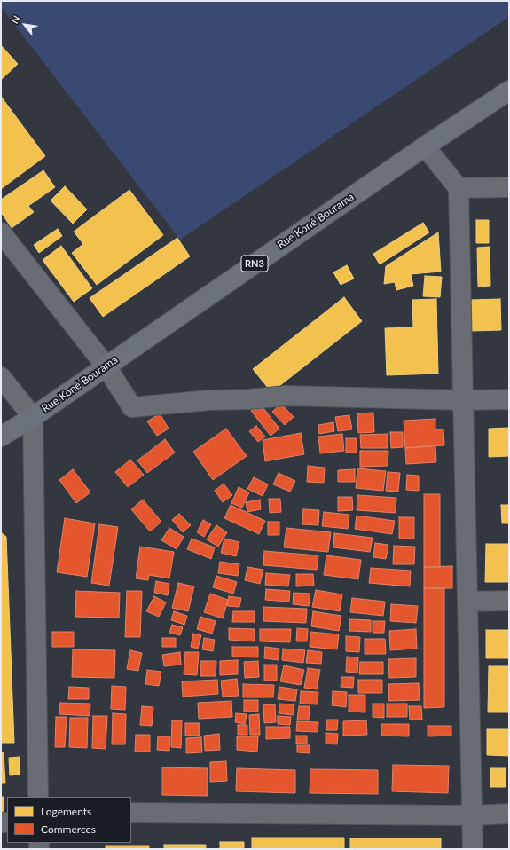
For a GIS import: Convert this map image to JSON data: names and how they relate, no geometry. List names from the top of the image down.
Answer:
{
  "streets": {
    "highway": ["Rue Koné Bourama", "RN3"]
  },
  "legend": ["Logements", "Commerces"],
  "north": "top left"
}
